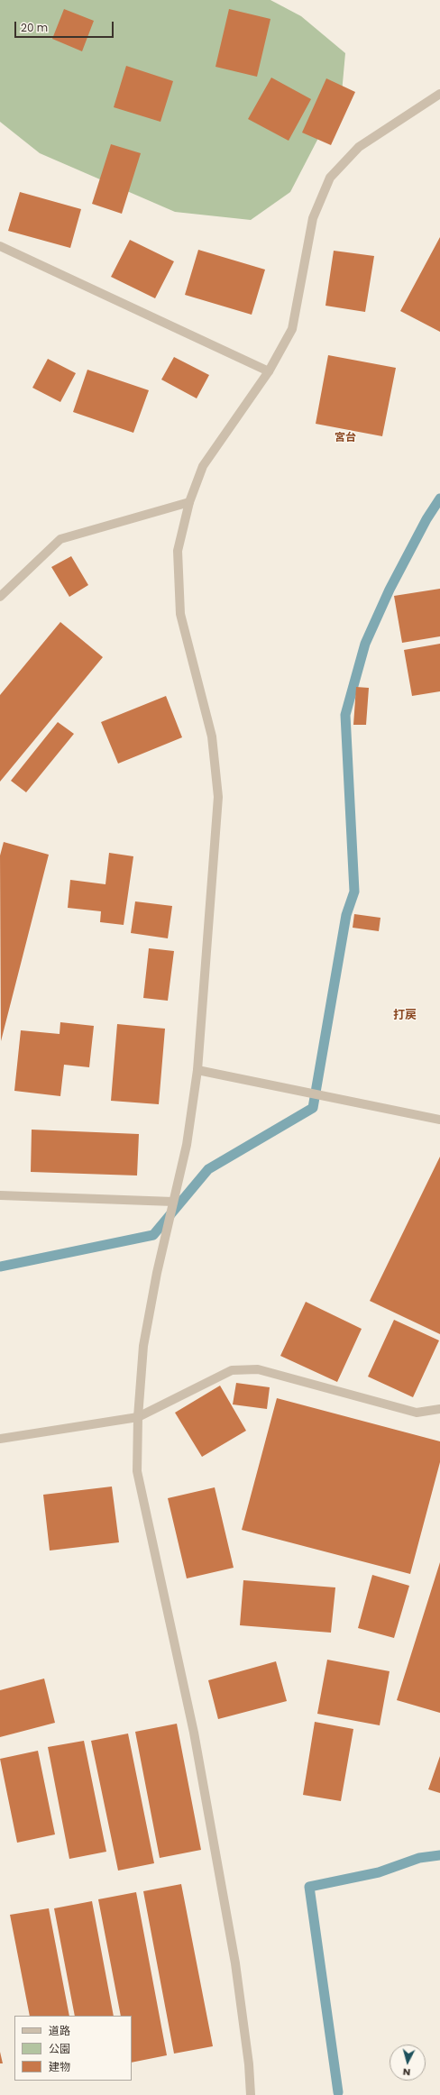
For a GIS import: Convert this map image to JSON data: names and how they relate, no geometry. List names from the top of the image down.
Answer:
{
  "districts": ["宮台", "打戻"],
  "legend": ["道路", "公園", "建物"],
  "scale_bar": "20 m",
  "north": "bottom"
}
